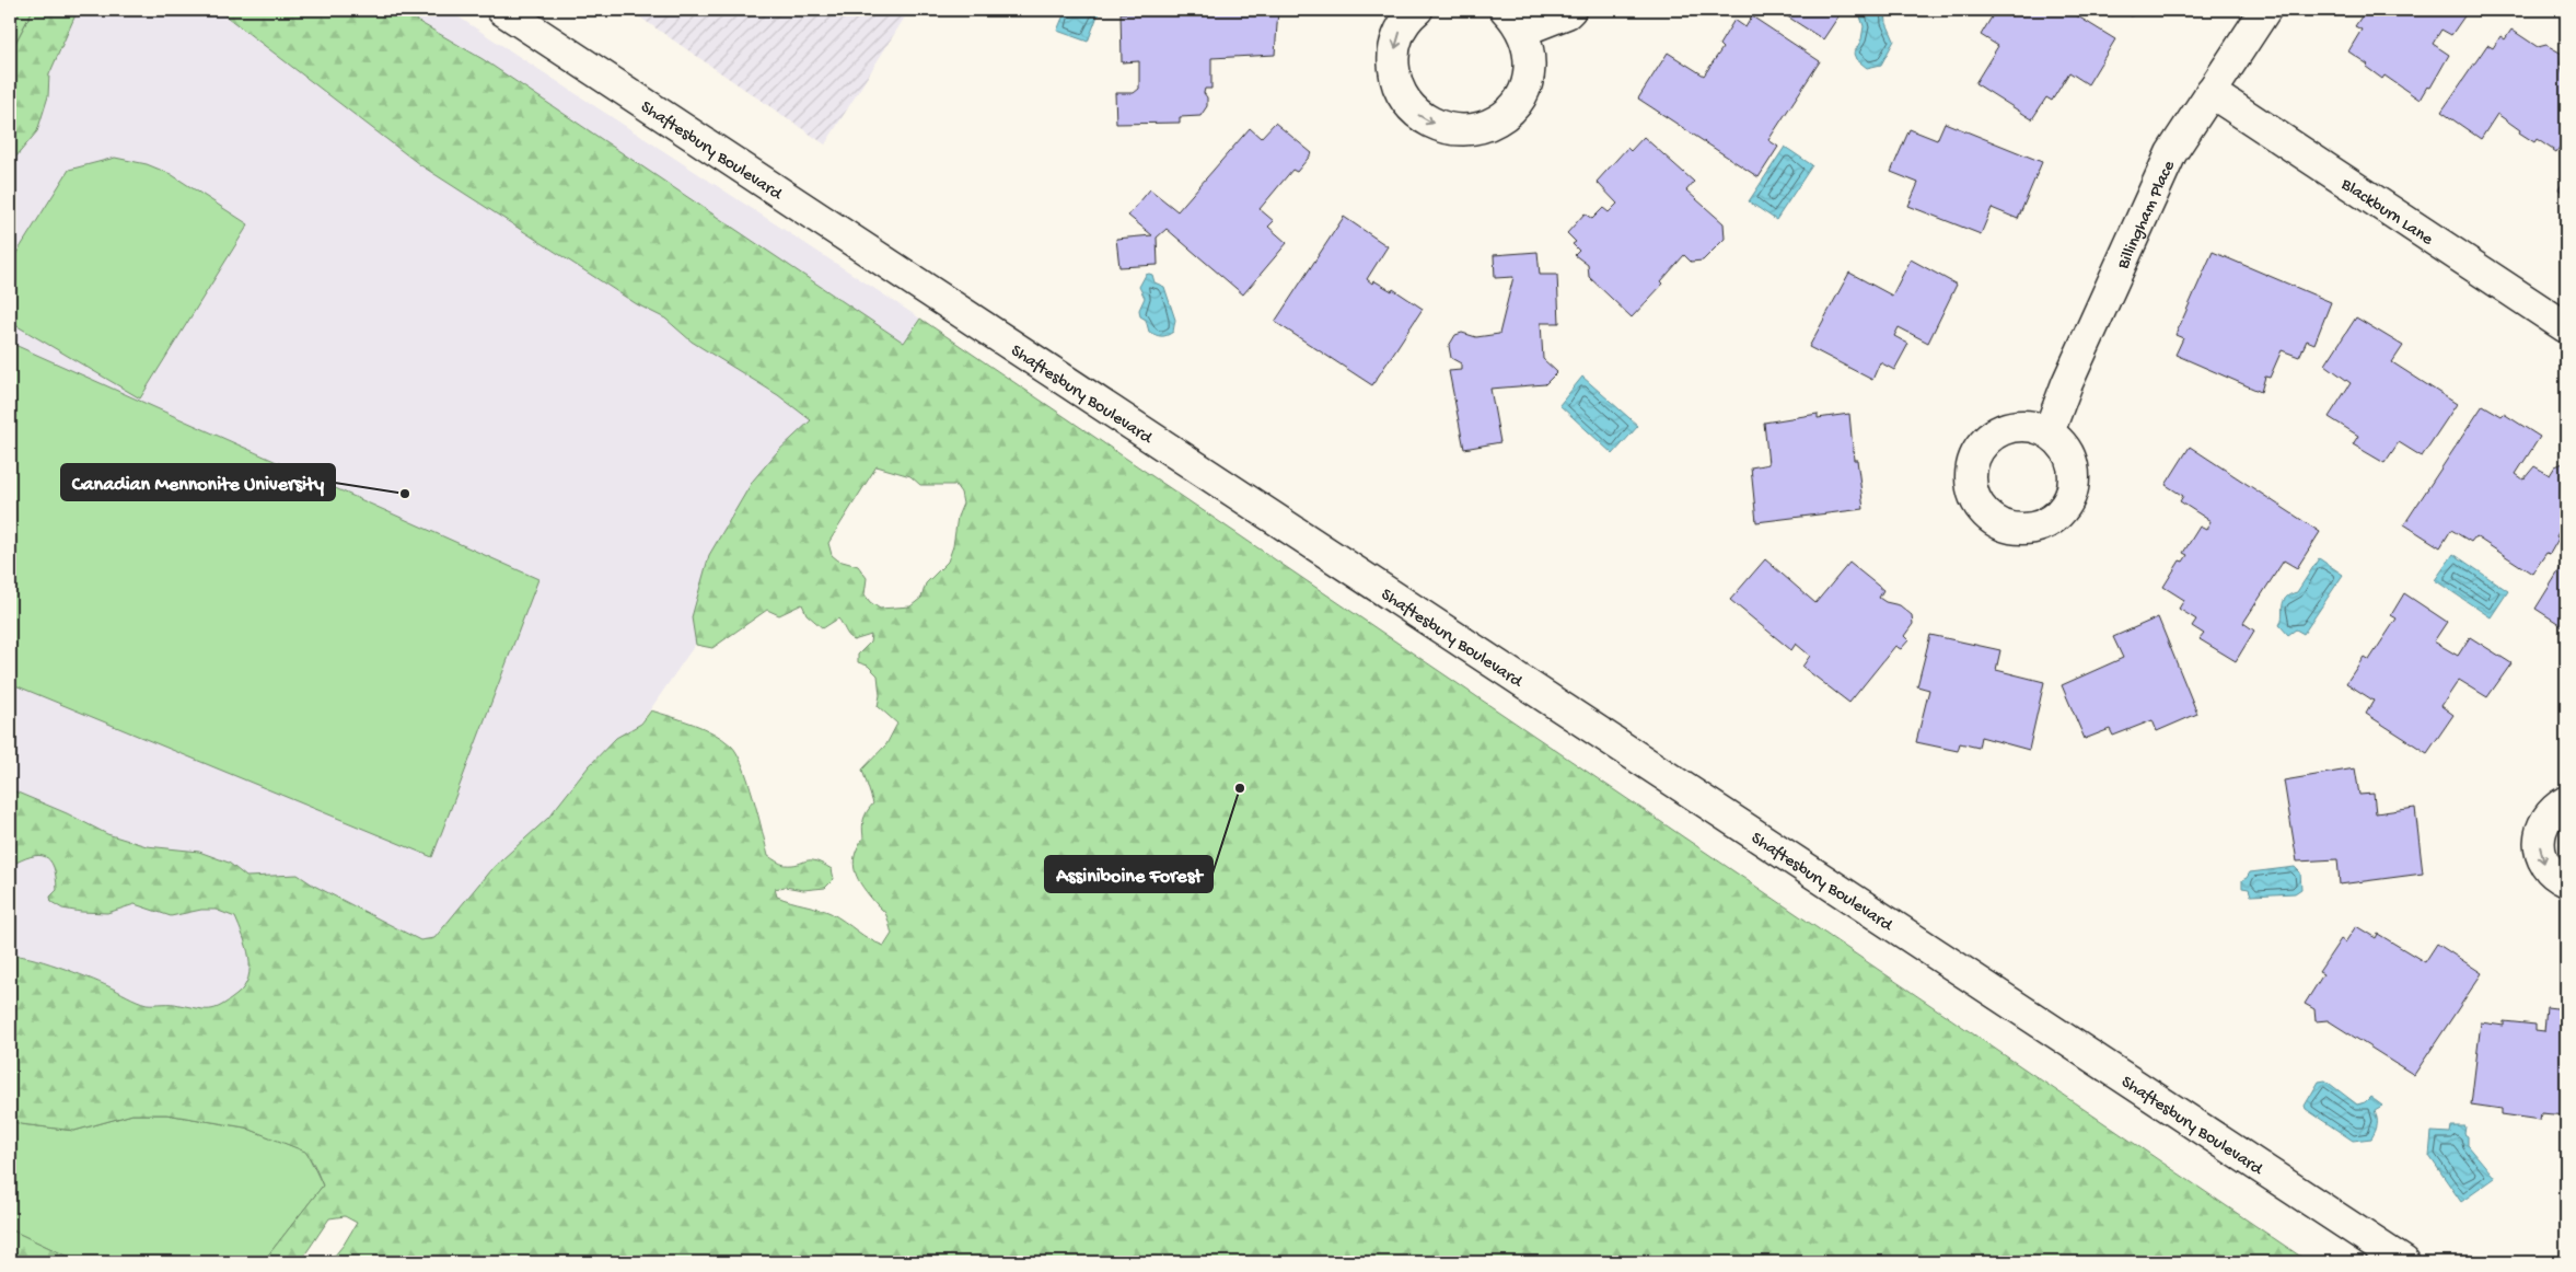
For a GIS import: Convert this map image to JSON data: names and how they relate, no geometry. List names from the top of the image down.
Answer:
{
  "streets": {
    "street": ["Shaftesbury Boulevard", "Blackburn Lane", "Billingham Place"]
  },
  "crossings": [
    ["Blackburn Lane", "Billingham Place"]
  ],
  "places": ["Canadian Mennonite University", "Assiniboine Forest"]
}
